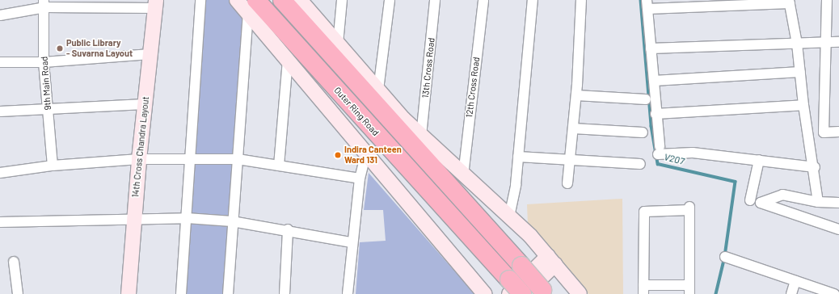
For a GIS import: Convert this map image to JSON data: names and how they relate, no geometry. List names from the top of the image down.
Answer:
{
  "streets": {
    "highway": ["Outer Ring Road"],
    "street": [
      "13th Cross Road",
      "9th Main Road",
      "12th Cross Road",
      "14th Cross Chandra Layout"
    ]
  },
  "water": ["V207"],
  "places": ["Public Library - Suvarna Layout", "Indira Canteen Ward 131"]
}
